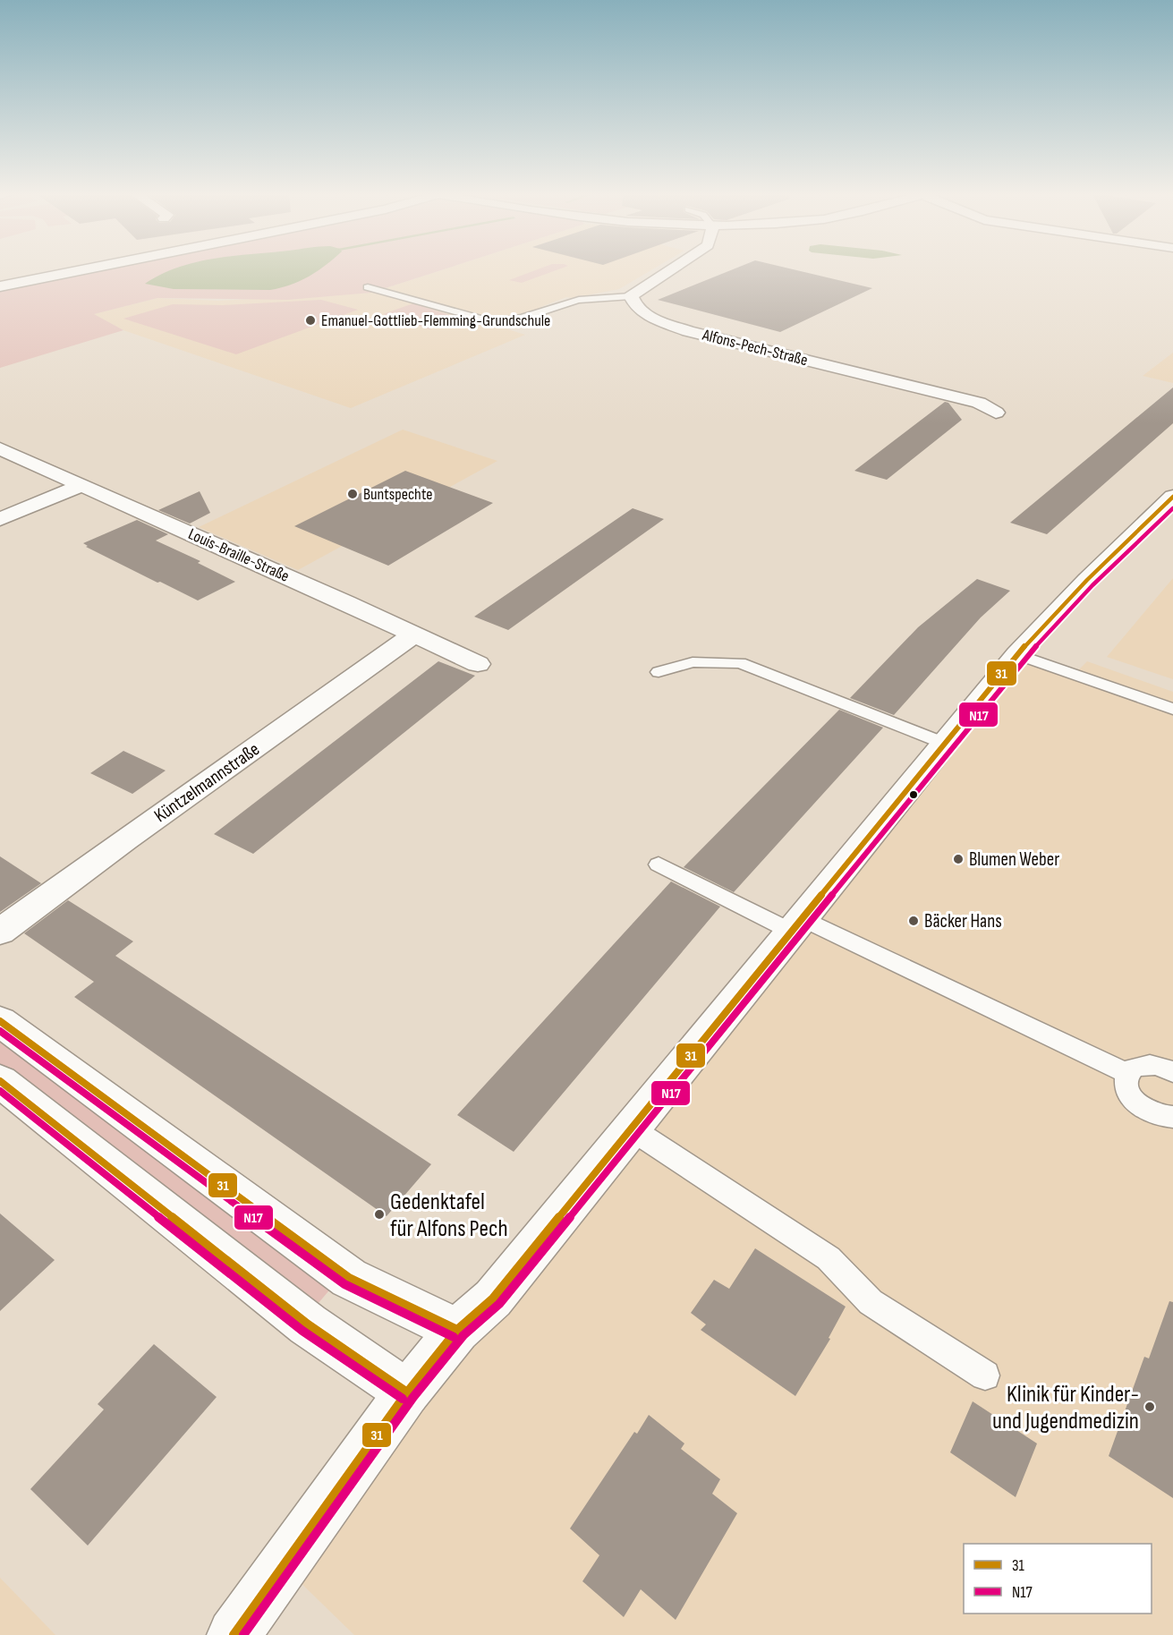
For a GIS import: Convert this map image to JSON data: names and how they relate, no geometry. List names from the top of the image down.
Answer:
{
  "streets": {
    "street": ["Alfons-Pech-Straße", "Louis-Braille-Straße", "Küntzelmannstraße"]
  },
  "crossings": [
    ["Louis-Braille-Straße", "Küntzelmannstraße"]
  ],
  "places": [
    "Emanuel-Gottlieb-Flemming-Grundschule",
    "Buntspechte",
    "Blumen Weber",
    "Bäcker Hans",
    "Gedenktafel für Alfons Pech",
    "Klinik für Kinder- und Jugendmedizin"
  ],
  "lines": ["transit line 31", "transit line N17"],
  "legend": ["31", "N17"]
}
